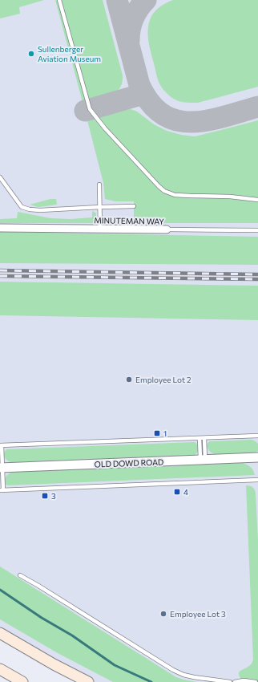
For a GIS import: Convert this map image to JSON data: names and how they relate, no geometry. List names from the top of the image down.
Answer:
{
  "streets": {
    "street": ["MINUTEMAN WAY", "OLD DOWD ROAD"]
  },
  "places": {
    "other": ["Sullenberger Aviation Museum", "Employee Lot 2", "Employee Lot 3"],
    "transit": ["1", "4", "3"]
  }
}
